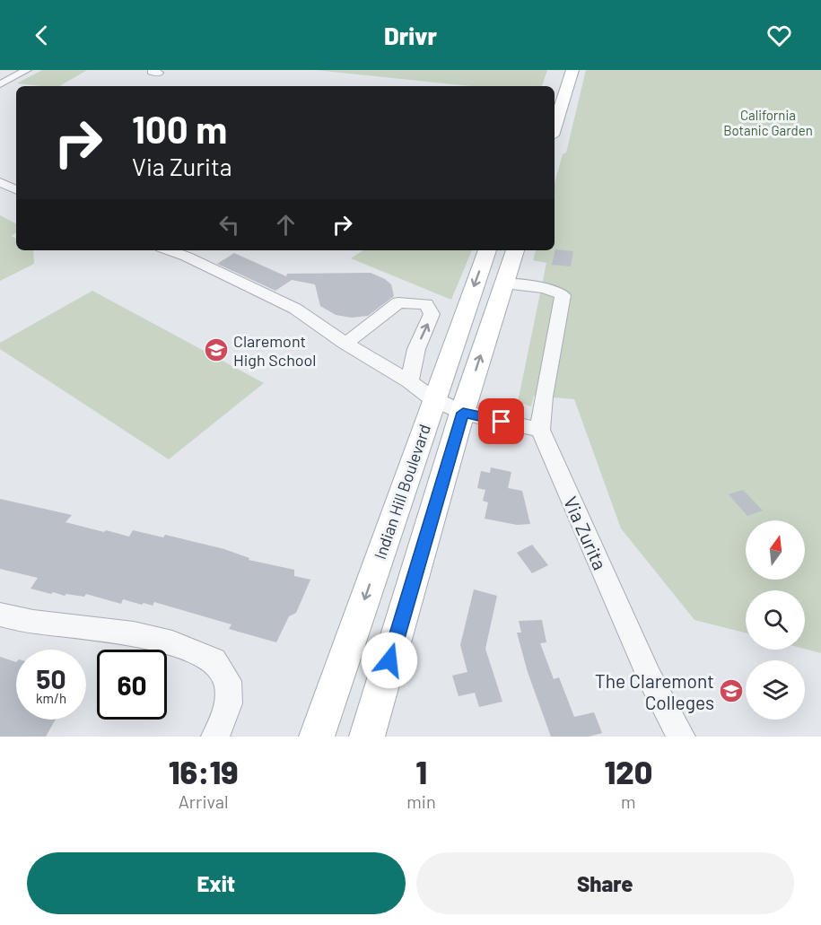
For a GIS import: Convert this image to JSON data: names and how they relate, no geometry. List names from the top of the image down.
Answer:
{
  "streets": {
    "main road": ["Indian Hill Boulevard"],
    "street": ["Via Zurita"]
  },
  "parks": ["California Botanic Garden"],
  "places": {
    "school or university": ["Claremont High School", "The Claremont Colleges"]
  },
  "north": "top",
  "page": {
    "header": "Drivr",
    "turn": ["100 m", "Via Zurita"],
    "speed": "50 km/h",
    "limit": "60",
    "eta": [
      "16:19",
      "Arrival",
      "1",
      "min",
      "120",
      "m"
    ],
    "buttons": ["Exit", "Share"]
  }
}
